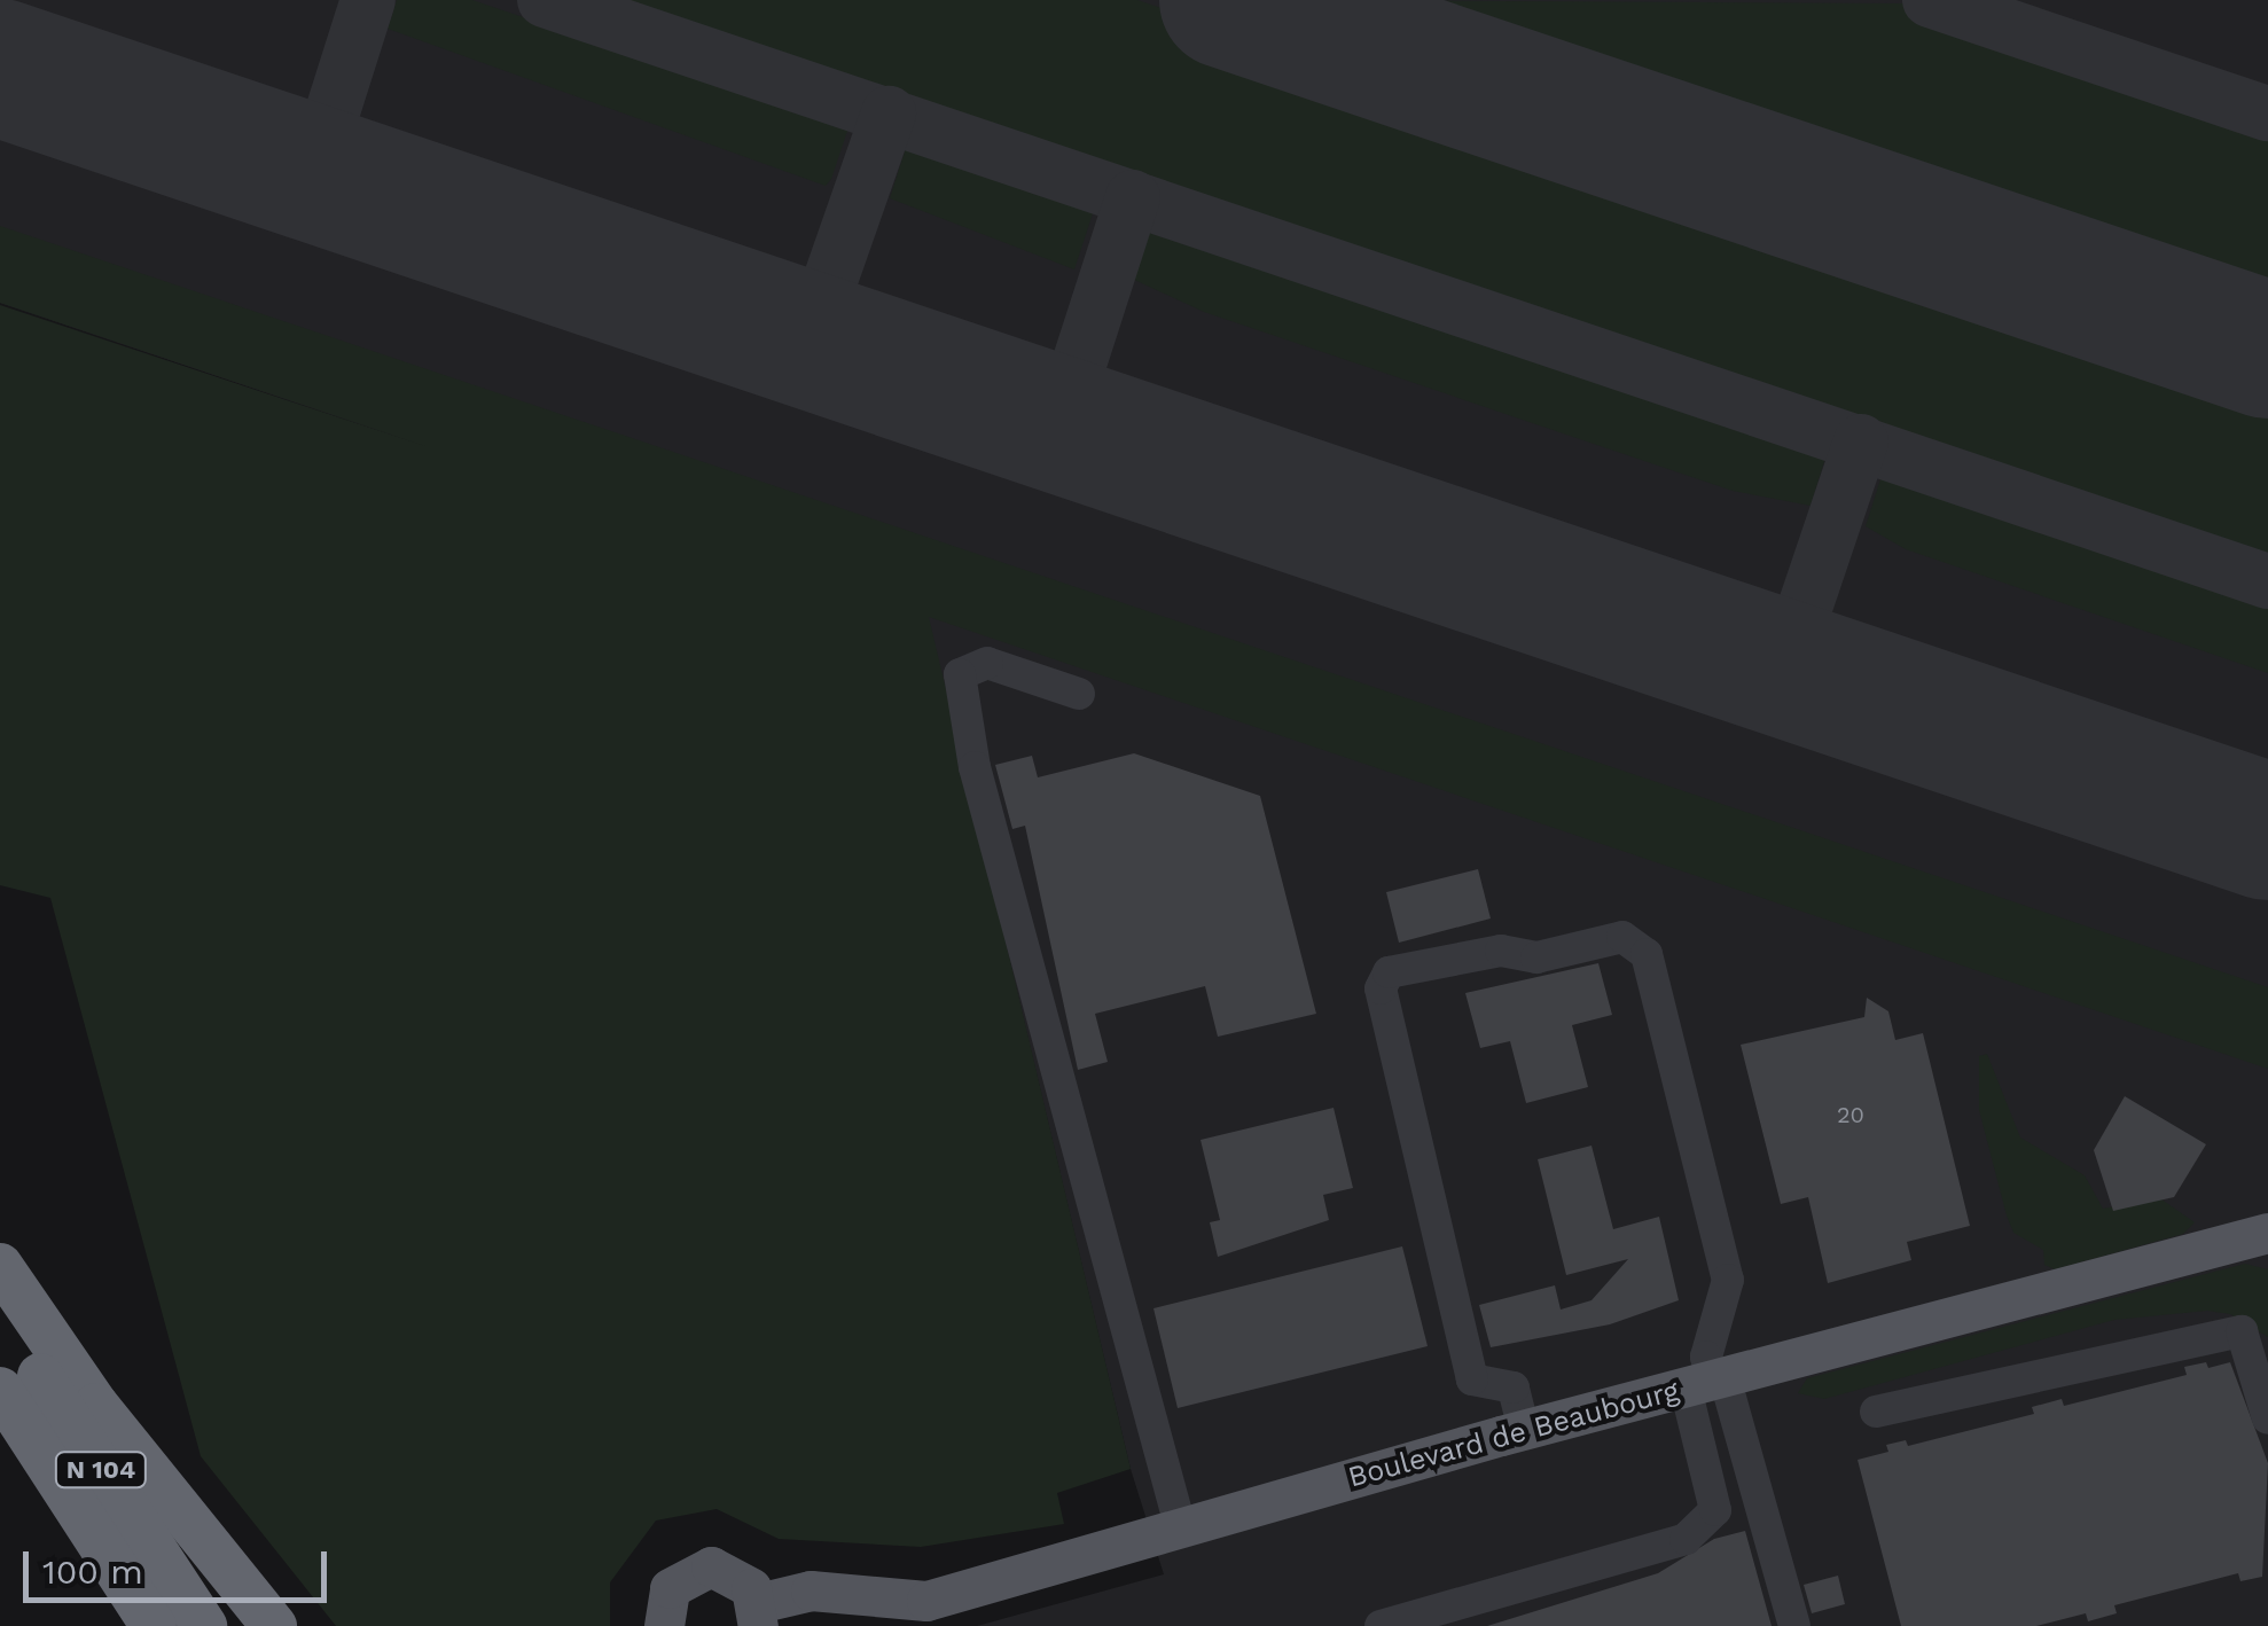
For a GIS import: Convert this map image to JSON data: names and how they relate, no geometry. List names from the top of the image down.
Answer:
{
  "streets": {
    "highway": ["N 104"],
    "main road": ["Boulevard de Beaubourg"]
  },
  "house_numbers": ["20"],
  "scale_bar": "100 m"
}
